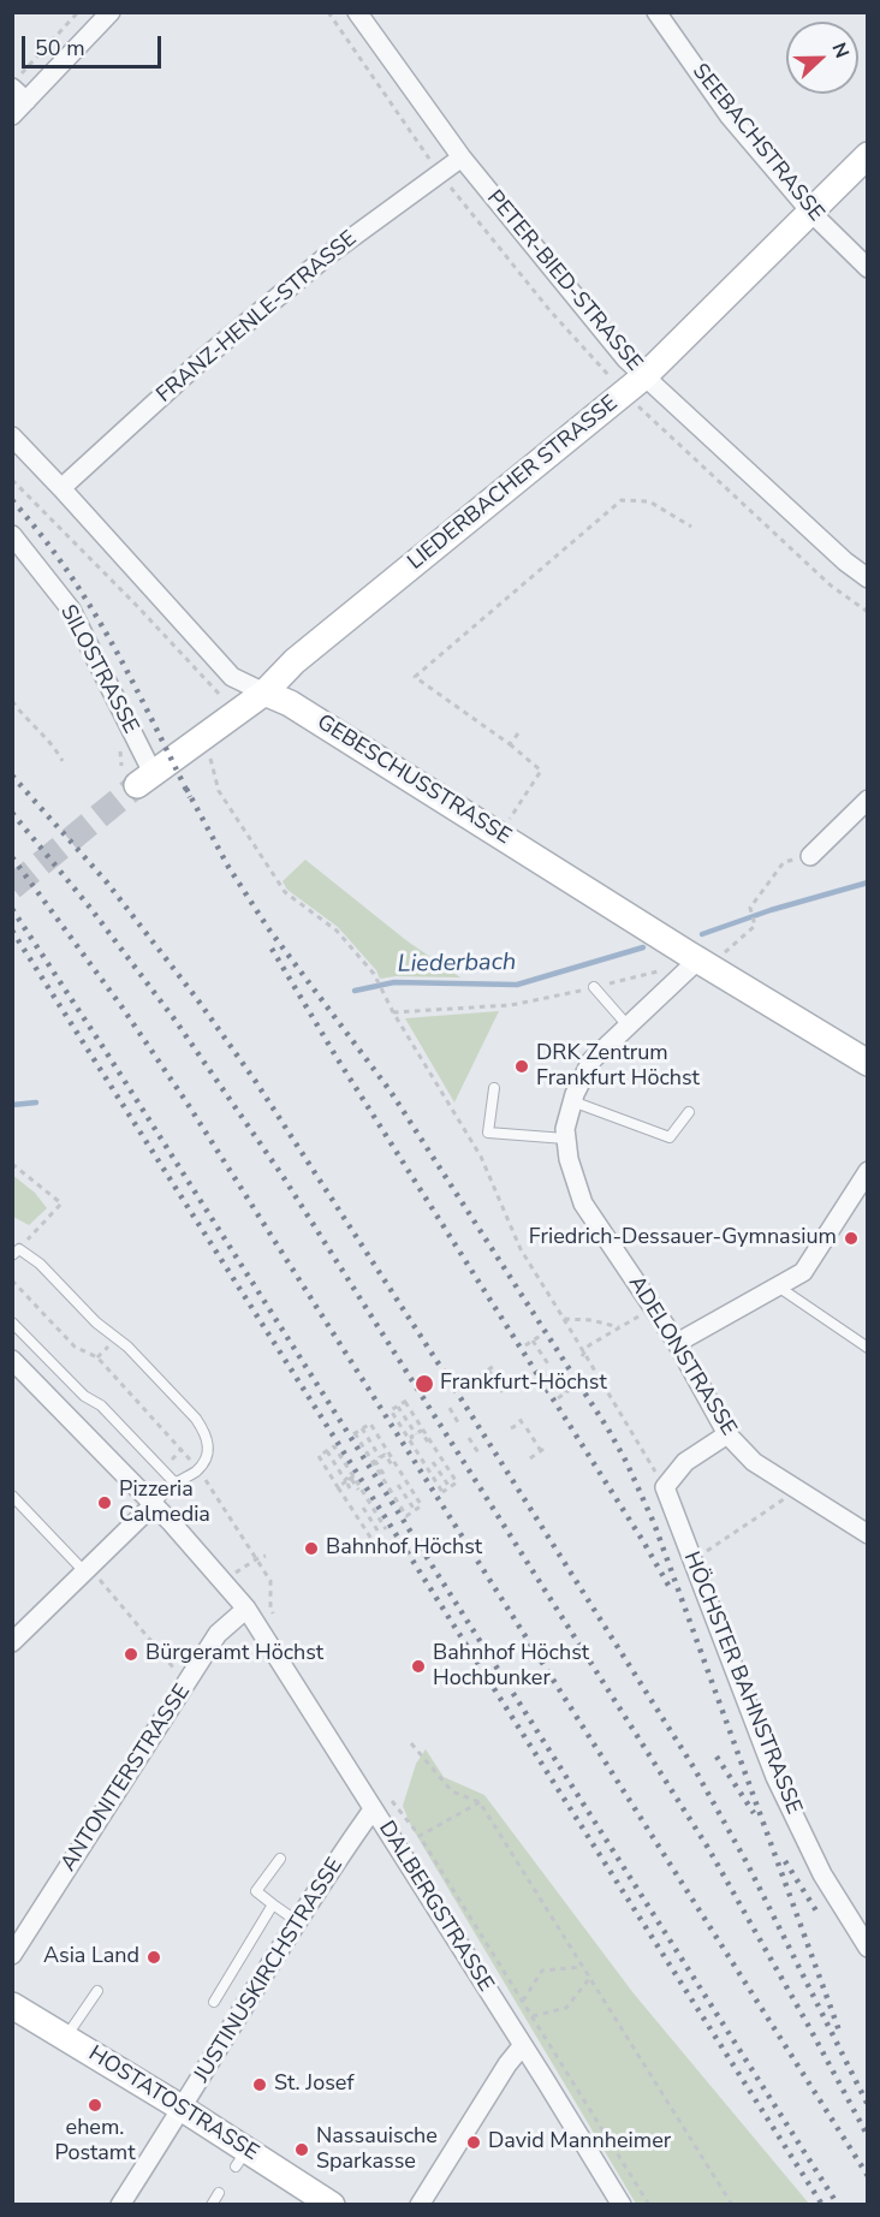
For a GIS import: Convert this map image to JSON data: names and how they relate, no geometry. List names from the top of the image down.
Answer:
{
  "streets": {
    "street": [
      "SEEBACHSTRASSE",
      "PETER-BIED-STRASSE",
      "FRANZ-HENLE-STRASSE",
      "LIEDERBACHER STRASSE",
      "SILOSTRASSE",
      "GEBESCHUSSTRASSE",
      "ADELONSTRASSE",
      "HÖCHSTER BAHNSTRASSE",
      "ANTONITERSTRASSE",
      "DALBERGSTRASSE",
      "JUSTINUSKIRCHSTRASSE",
      "HOSTATOSTRASSE"
    ]
  },
  "crossings": [
    ["SEEBACHSTRASSE", "LIEDERBACHER STRASSE"],
    ["PETER-BIED-STRASSE", "FRANZ-HENLE-STRASSE"],
    ["PETER-BIED-STRASSE", "LIEDERBACHER STRASSE"],
    ["FRANZ-HENLE-STRASSE", "GEBESCHUSSTRASSE"],
    ["LIEDERBACHER STRASSE", "SILOSTRASSE"],
    ["LIEDERBACHER STRASSE", "GEBESCHUSSTRASSE"],
    ["GEBESCHUSSTRASSE", "ADELONSTRASSE"],
    ["ANTONITERSTRASSE", "DALBERGSTRASSE"],
    ["DALBERGSTRASSE", "JUSTINUSKIRCHSTRASSE"],
    ["JUSTINUSKIRCHSTRASSE", "HOSTATOSTRASSE"]
  ],
  "water": ["Liederbach"],
  "places": [
    "DRK Zentrum Frankfurt Höchst",
    "Friedrich-Dessauer-Gymnasium",
    "Frankfurt-Höchst",
    "Pizzeria Calmedia",
    "Bahnhof Höchst",
    "Bürgeramt Höchst",
    "Bahnhof Höchst Hochbunker",
    "Asia Land",
    "St. Josef",
    "ehem. Postamt",
    "David Mannheimer",
    "Nassauische Sparkasse"
  ],
  "scale_bar": "50 m",
  "north": "right"
}
